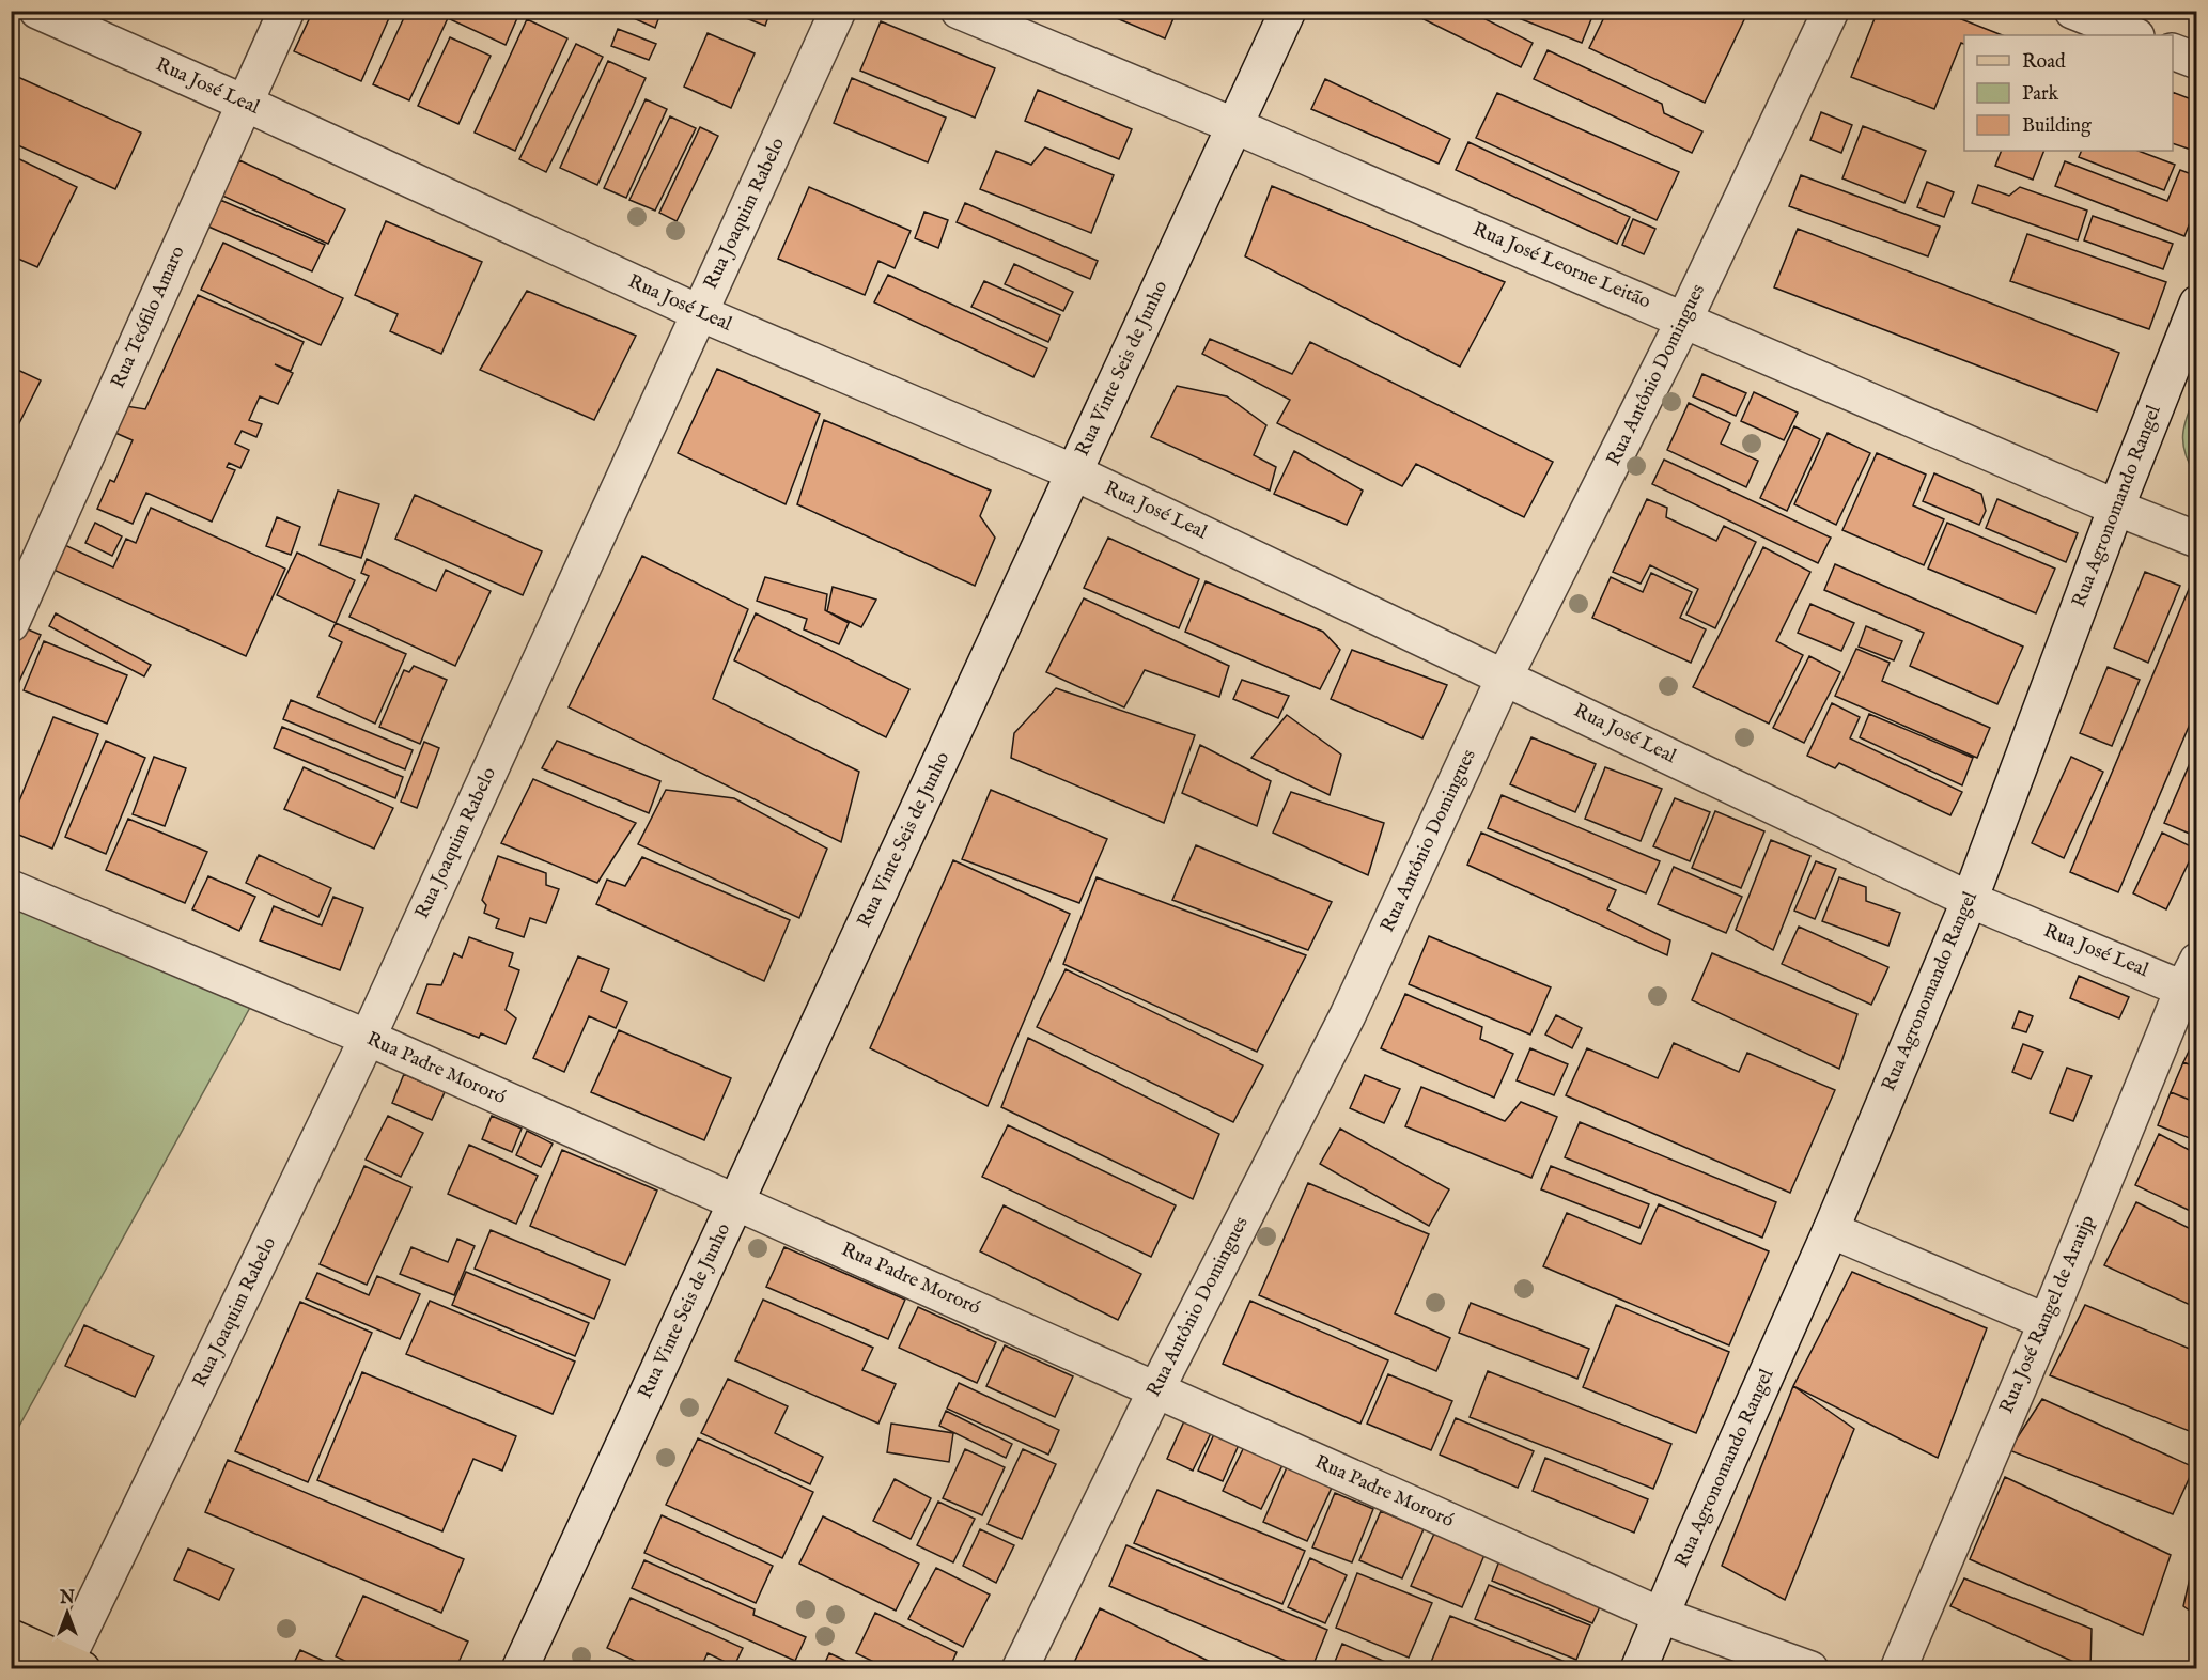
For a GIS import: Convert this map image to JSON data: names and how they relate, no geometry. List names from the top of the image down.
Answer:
{
  "streets": {
    "street": [
      "Rua José Leal",
      "Rua Joaquim Rabelo",
      "Rua José Leorne Leitão",
      "Rua Teófilo Amaro",
      "Rua Vinte Seis de Junho",
      "Rua Antônio Domingues",
      "Rua Agronomando Rangel",
      "Rua Padre Mororó",
      "Rua José Rangel de Araujp"
    ]
  },
  "crossings": [
    ["Rua José Leal", "Rua Joaquim Rabelo"],
    ["Rua José Leal", "Rua Teófilo Amaro"],
    ["Rua José Leal", "Rua Vinte Seis de Junho"],
    ["Rua José Leal", "Rua Antônio Domingues"],
    ["Rua José Leal", "Rua Agronomando Rangel"],
    ["Rua José Leal", "Rua José Rangel de Araujp"],
    ["Rua Joaquim Rabelo", "Rua Padre Mororó"],
    ["Rua José Leorne Leitão", "Rua Vinte Seis de Junho"],
    ["Rua José Leorne Leitão", "Rua Antônio Domingues"],
    ["Rua José Leorne Leitão", "Rua Agronomando Rangel"],
    ["Rua Vinte Seis de Junho", "Rua Padre Mororó"],
    ["Rua Antônio Domingues", "Rua Padre Mororó"],
    ["Rua Agronomando Rangel", "Rua Padre Mororó"]
  ],
  "legend": ["Road", "Park", "Building"],
  "north": "top"
}
